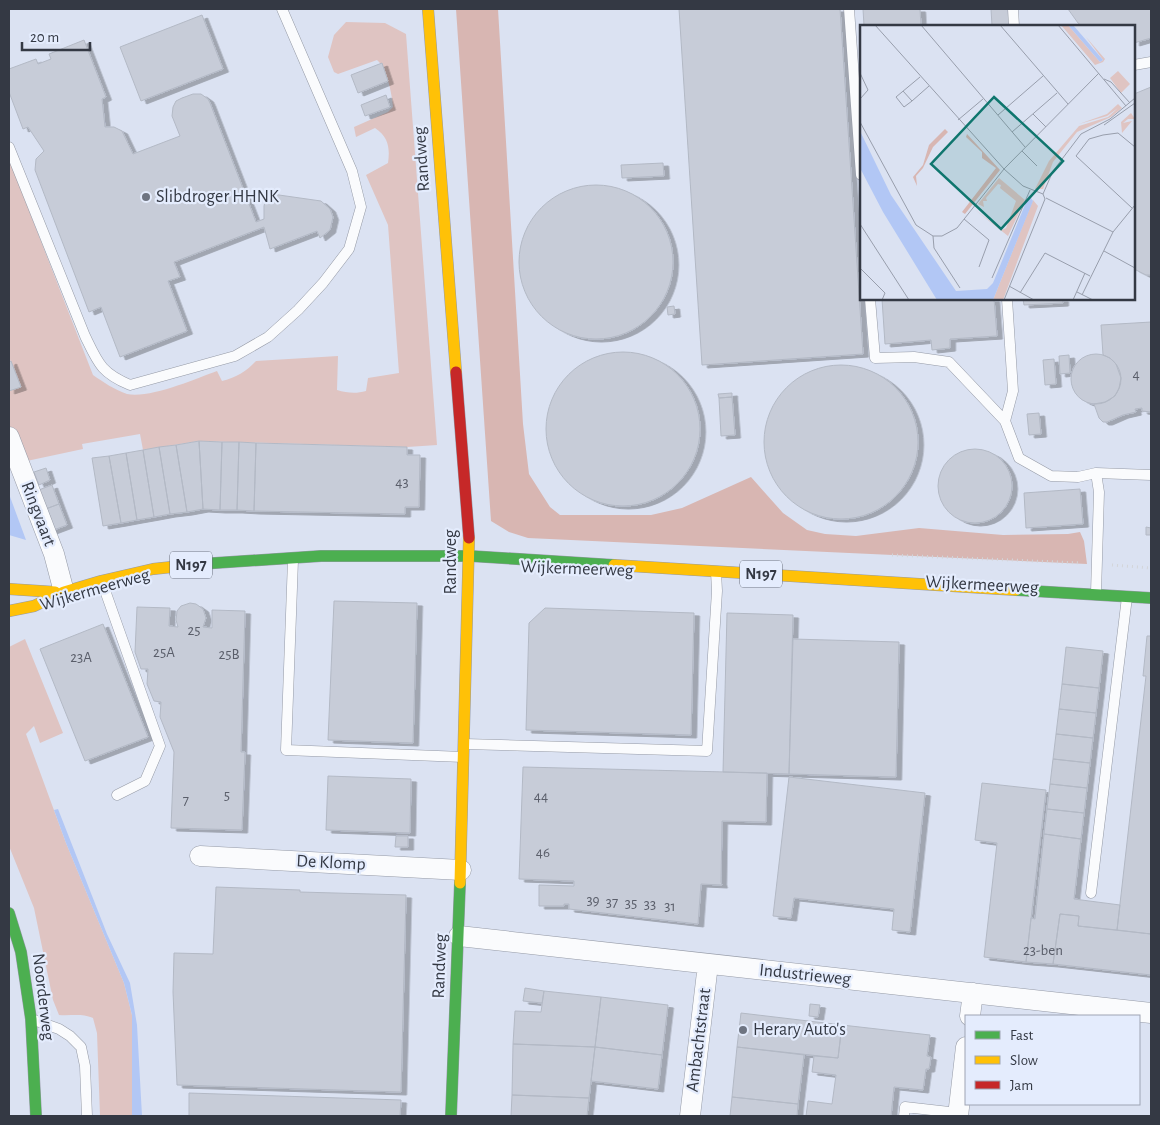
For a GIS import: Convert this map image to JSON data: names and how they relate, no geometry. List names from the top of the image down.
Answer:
{
  "streets": {
    "main road": [
      "Randweg",
      "N197",
      "Wijkermeerweg",
      "Noorderweg"
    ],
    "street": [
      "Ringvaart",
      "De Klomp",
      "Industrieweg",
      "Ambachtstraat"
    ]
  },
  "crossings": [
    ["Randweg", "Wijkermeerweg"],
    ["Randweg", "De Klomp"],
    ["Randweg", "Industrieweg"],
    ["Ringvaart", "Wijkermeerweg"],
    ["Industrieweg", "Ambachtstraat"]
  ],
  "places": ["Slibdroger HHNK", "Herary Auto's"],
  "house_numbers": [
    "4",
    "43",
    "25",
    "25A",
    "25B",
    "23A",
    "5",
    "44",
    "7",
    "46",
    "39",
    "37",
    "35",
    "33",
    "31",
    "23-ben"
  ],
  "legend": ["Fast", "Slow", "Jam"],
  "scale_bar": "20 m"
}
